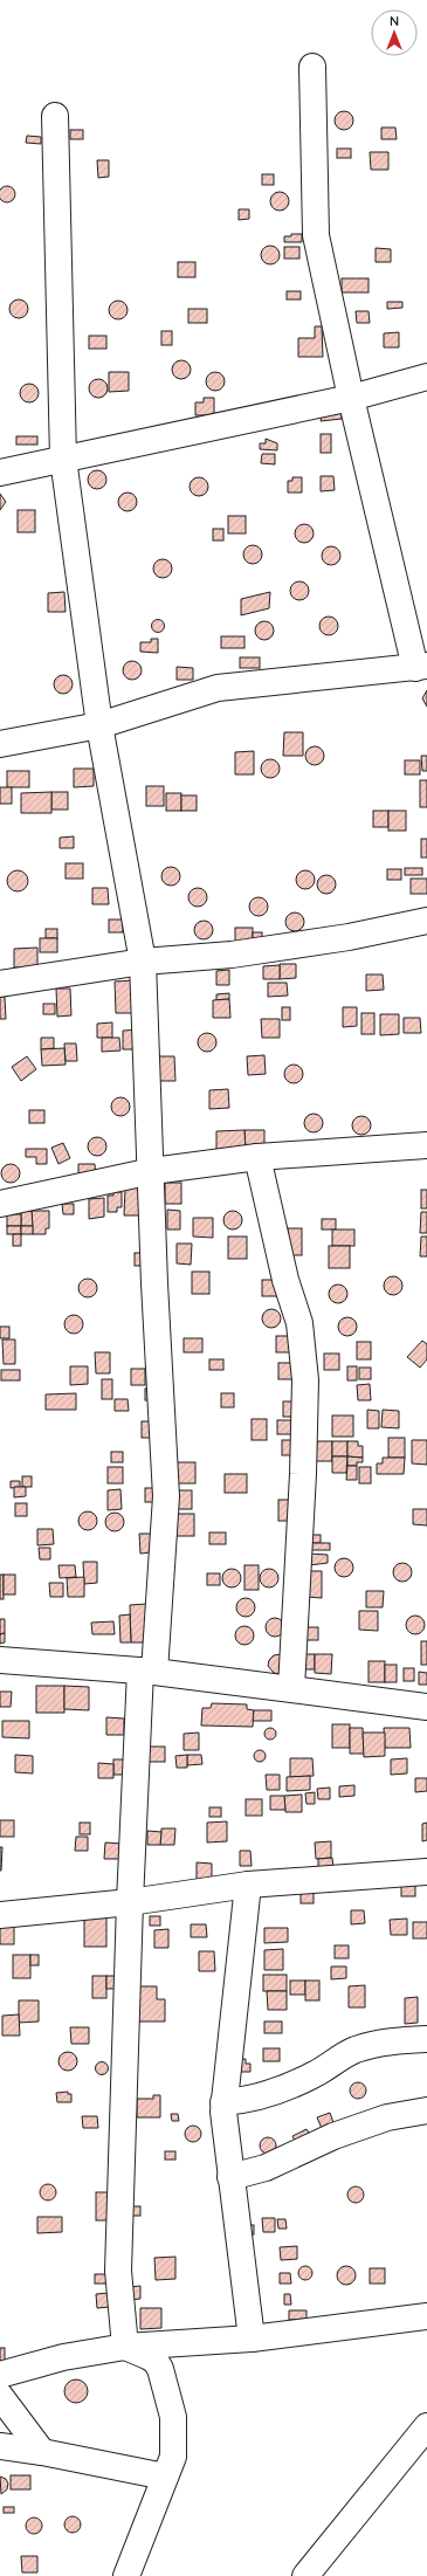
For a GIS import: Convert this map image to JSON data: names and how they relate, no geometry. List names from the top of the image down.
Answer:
{
  "north": "top"
}
